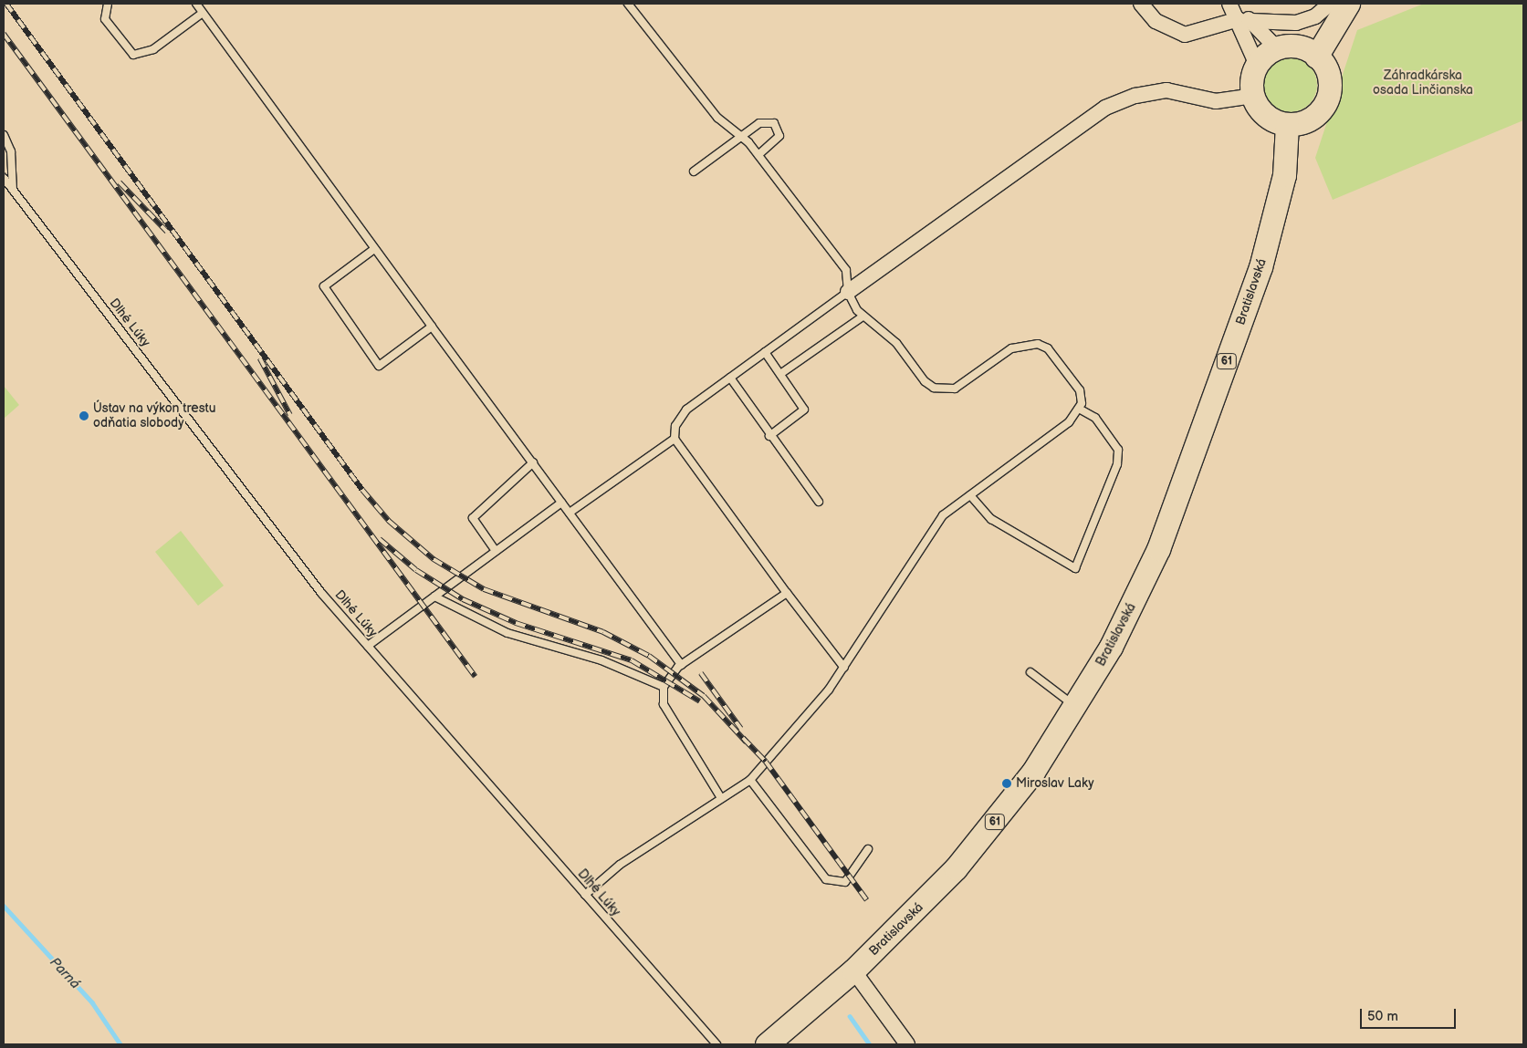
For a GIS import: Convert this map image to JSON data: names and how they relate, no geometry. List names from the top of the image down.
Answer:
{
  "streets": {
    "main road": ["Bratislavská", "61"],
    "lane": ["Dlhé Lúky"]
  },
  "water": ["Parná"],
  "parks": ["Záhradkárska osada Linčianska"],
  "places": ["Ústav na výkon trestu odňatia slobody", "Miroslav Laky"],
  "scale_bar": "50 m"
}
